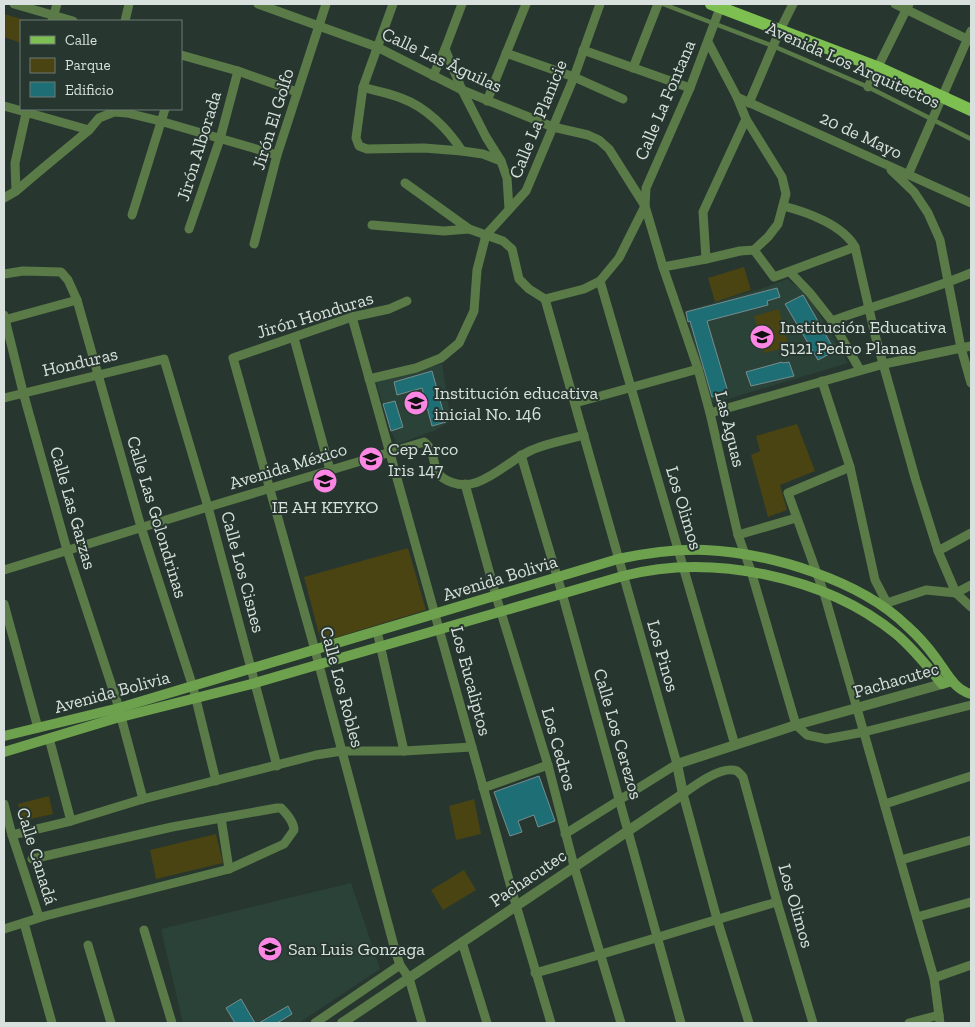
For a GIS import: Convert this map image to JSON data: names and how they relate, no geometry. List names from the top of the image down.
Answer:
{
  "streets": {
    "main road": ["Avenida Los Arquitectos", "Avenida Bolivia"],
    "street": [
      "Calle Las Águilas",
      "Calle La Fontana",
      "Jirón El Golfo",
      "Calle La Planicie",
      "20 de Mayo",
      "Jirón Alborada",
      "Jirón Honduras",
      "Honduras",
      "Las Aguas",
      "Avenida México",
      "Calle Las Garzas",
      "Los Olimos",
      "Calle Las Golondrinas",
      "Calle Los Cisnes",
      "Los Pinos",
      "Pachacutec",
      "Los Eucaliptos",
      "Calle Los Robles",
      "Calle Los Cerezos",
      "Los Cedros",
      "Calle Canadá"
    ]
  },
  "crossings": [
    ["Calle Las Águilas", "Jirón El Golfo"],
    ["Calle Las Águilas", "Calle La Planicie"],
    ["Calle Las Águilas", "Las Aguas"],
    ["Avenida Los Arquitectos", "Calle La Fontana"],
    ["Calle La Fontana", "Las Aguas"],
    ["Jirón Honduras", "Los Eucaliptos"],
    ["Jirón Honduras", "Calle Los Robles"],
    ["Honduras", "Calle Las Garzas"],
    ["Honduras", "Calle Las Golondrinas"],
    ["Honduras", "Calle Los Cisnes"],
    ["Las Aguas", "Avenida Bolivia"],
    ["Las Aguas", "Pachacutec"],
    ["Avenida México", "Calle Las Garzas"],
    ["Avenida México", "Calle Las Golondrinas"],
    ["Avenida México", "Calle Los Cisnes"],
    ["Avenida México", "Los Eucaliptos"],
    ["Avenida México", "Calle Los Robles"],
    ["Avenida México", "Los Cedros"],
    ["Calle Las Garzas", "Avenida Bolivia"],
    ["Los Olimos", "Avenida Bolivia"],
    ["Los Olimos", "Pachacutec"],
    ["Calle Las Golondrinas", "Avenida Bolivia"],
    ["Calle Los Cisnes", "Avenida Bolivia"],
    ["Avenida Bolivia", "Los Pinos"],
    ["Avenida Bolivia", "Pachacutec"],
    ["Avenida Bolivia", "Los Eucaliptos"],
    ["Avenida Bolivia", "Calle Los Robles"],
    ["Avenida Bolivia", "Calle Los Cerezos"],
    ["Avenida Bolivia", "Los Cedros"],
    ["Los Pinos", "Pachacutec"],
    ["Pachacutec", "Los Eucaliptos"],
    ["Pachacutec", "Calle Los Robles"],
    ["Pachacutec", "Calle Los Cerezos"],
    ["Pachacutec", "Los Cedros"]
  ],
  "places": {
    "school or university": [
      "Institución Educativa 5121 Pedro Planas",
      "Institución educativa inicial No. 146",
      "Cep Arco Iris 147",
      "IE AH KEYKO",
      "San Luis Gonzaga"
    ]
  },
  "legend": ["Calle", "Parque", "Edificio"]
}
